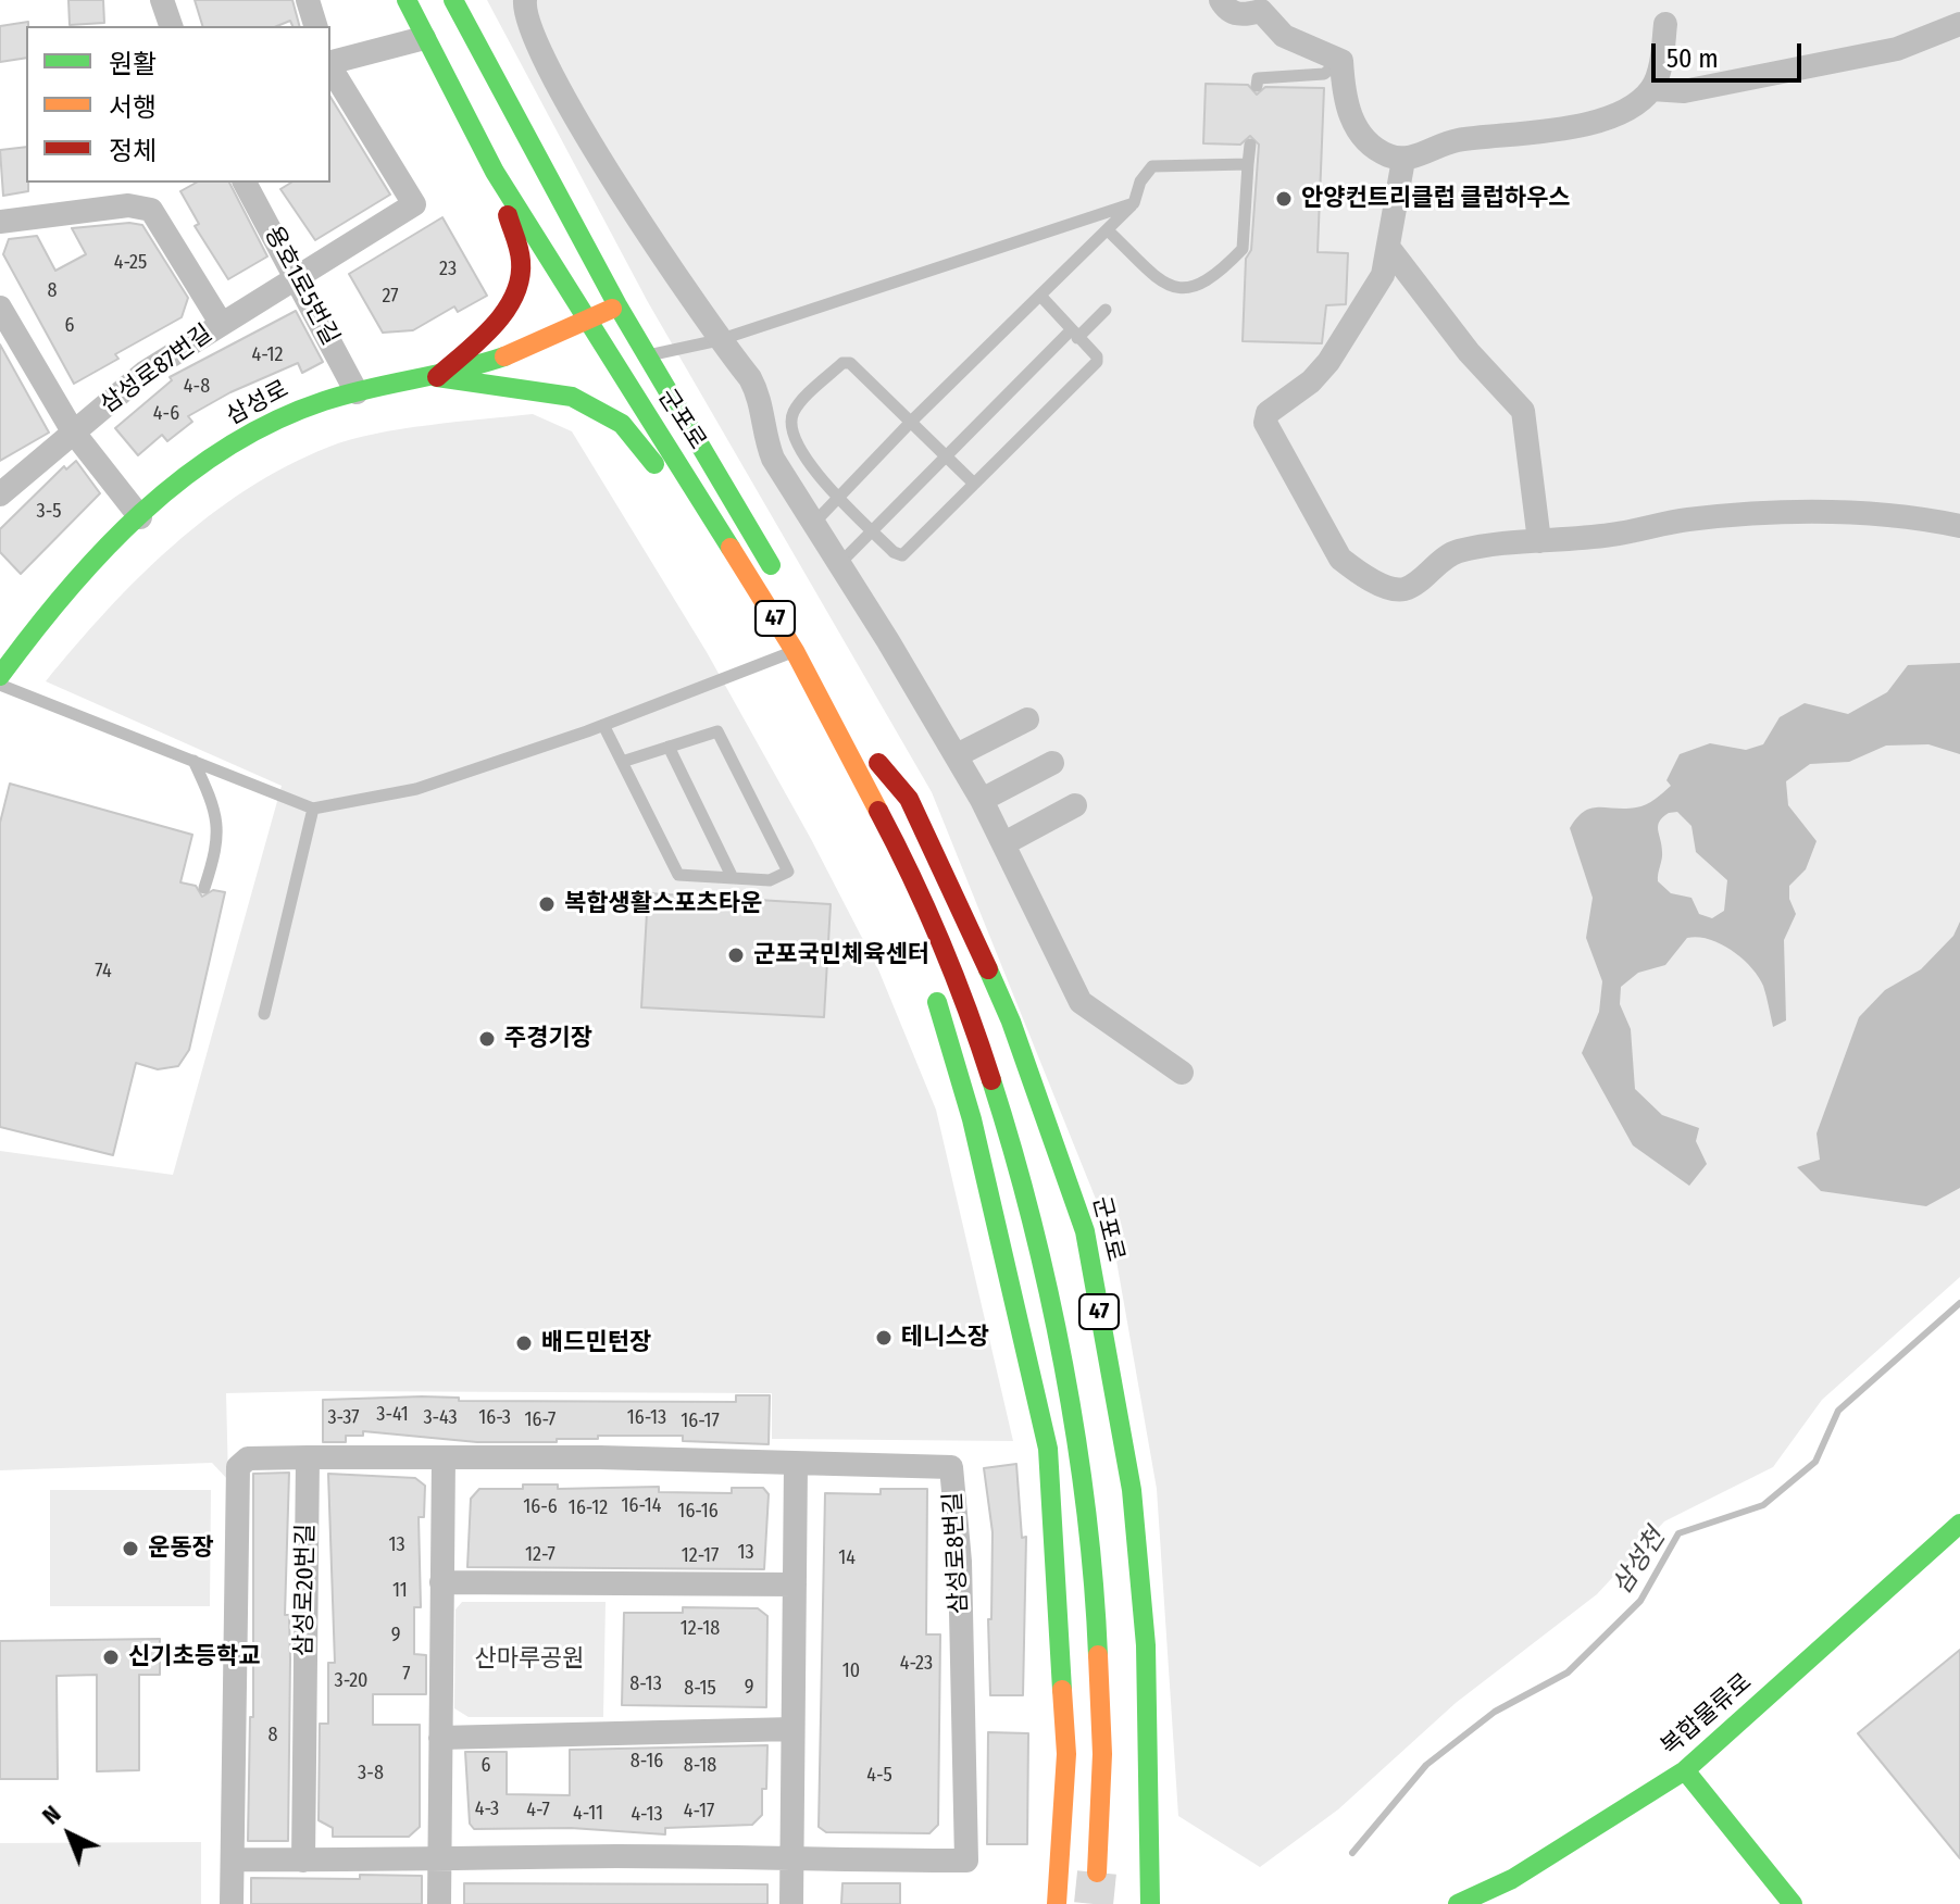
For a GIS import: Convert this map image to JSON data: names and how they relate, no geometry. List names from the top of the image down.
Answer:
{
  "streets": {
    "main road": [
      "삼성로",
      "군포로",
      "47",
      "복합물류로"
    ],
    "street": [
      "용호1로5번길",
      "삼성로87번길",
      "삼성로8번길",
      "삼성로20번길"
    ]
  },
  "crossings": [
    ["용호1로5번길", "삼성로"],
    ["삼성로", "군포로"]
  ],
  "water": ["삼성천"],
  "parks": ["산마루공원"],
  "places": [
    "안양컨트리클럽 클럽하우스",
    "복합생활스포츠타운",
    "군포국민체육센터",
    "주경기장",
    "테니스장",
    "배드민턴장",
    "운동장",
    "신기초등학교"
  ],
  "house_numbers": [
    "4-25",
    "23",
    "8",
    "27",
    "6",
    "4-12",
    "4-8",
    "4-6",
    "3-5",
    "74",
    "3-41",
    "3-37",
    "3-43",
    "16-3",
    "16-13",
    "16-7",
    "16-17",
    "16-14",
    "16-6",
    "16-12",
    "16-16",
    "13",
    "13",
    "12-7",
    "12-17",
    "14",
    "11",
    "12-18",
    "9",
    "4-23",
    "10",
    "7",
    "3-20",
    "8-13",
    "9",
    "8-15",
    "8",
    "8-16",
    "6",
    "8-18",
    "3-8",
    "4-5",
    "4-3",
    "4-7",
    "4-17",
    "4-11",
    "4-13"
  ],
  "legend": ["원활", "서행", "정체"],
  "scale_bar": "50 m",
  "north": "top left"
}
